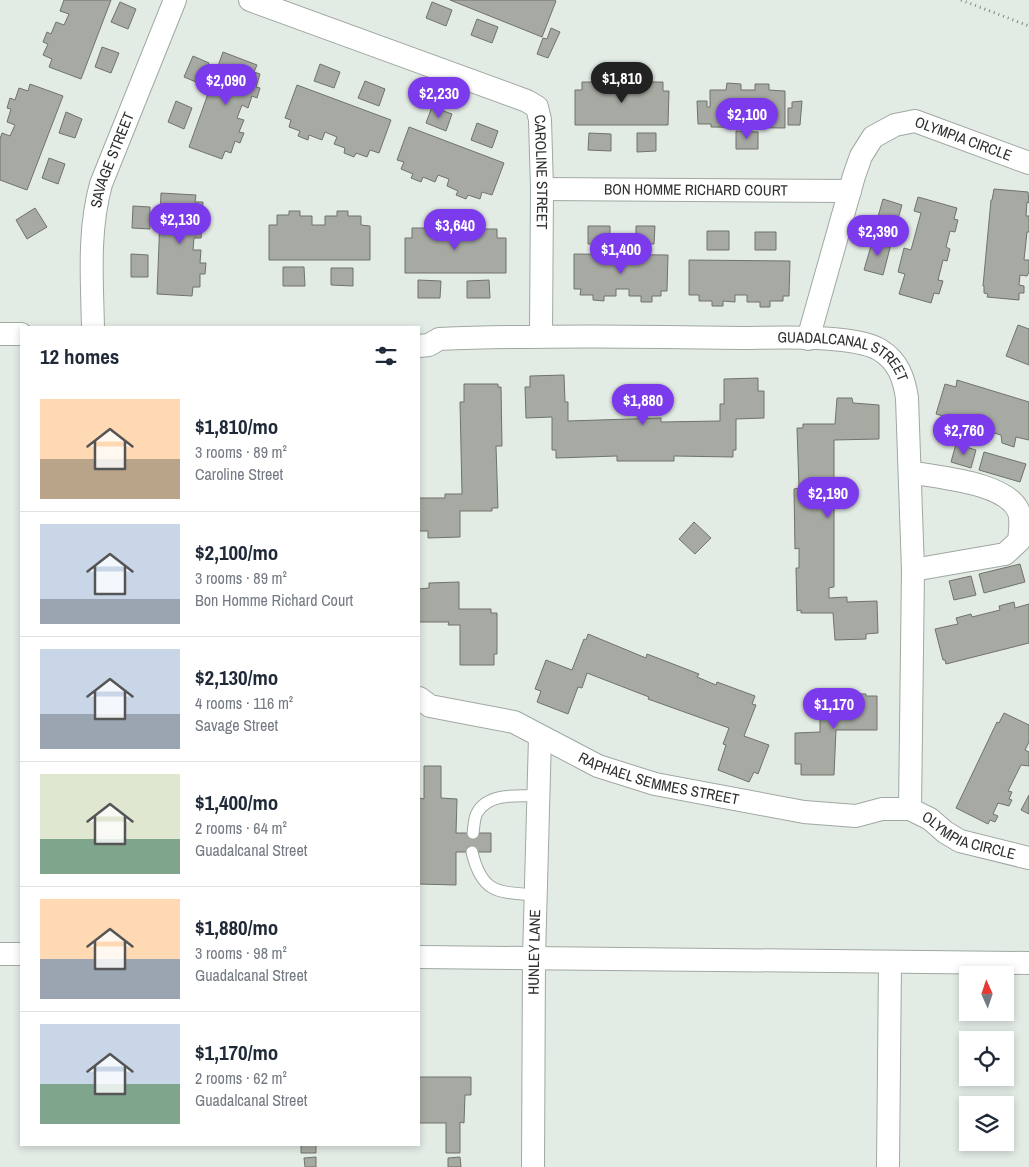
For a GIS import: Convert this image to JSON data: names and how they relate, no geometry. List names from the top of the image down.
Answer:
{
  "streets": {
    "street": [
      "OLYMPIA CIRCLE",
      "SAVAGE STREET",
      "CAROLINE STREET",
      "BON HOMME RICHARD COURT",
      "GUADALCANAL STREET",
      "RAPHAEL SEMMES STREET",
      "HUNLEY LANE"
    ]
  },
  "crossings": [
    ["OLYMPIA CIRCLE", "BON HOMME RICHARD COURT"],
    ["OLYMPIA CIRCLE", "GUADALCANAL STREET"],
    ["OLYMPIA CIRCLE", "RAPHAEL SEMMES STREET"],
    ["CAROLINE STREET", "BON HOMME RICHARD COURT"],
    ["CAROLINE STREET", "GUADALCANAL STREET"],
    ["GUADALCANAL STREET", "RAPHAEL SEMMES STREET"],
    ["RAPHAEL SEMMES STREET", "HUNLEY LANE"]
  ],
  "north": "top",
  "page": {
    "price": [
      "$1,810",
      "$2,090",
      "$2,230",
      "$2,100",
      "$2,130",
      "$3,640",
      "$2,390",
      "$1,400",
      "$1,880",
      "$2,760",
      "$2,190",
      "$1,170"
    ],
    "heading": "12 homes",
    "list": [
      {
        "name": "$1,810/mo",
        "note": "3 rooms · 89 m² · Caroline Street"
      },
      {
        "name": "$2,100/mo",
        "note": "3 rooms · 89 m² · Bon Homme Richard Court"
      },
      {
        "name": "$2,130/mo",
        "note": "4 rooms · 116 m² · Savage Street"
      },
      {
        "name": "$1,400/mo",
        "note": "2 rooms · 64 m² · Guadalcanal Street"
      },
      {
        "name": "$1,880/mo",
        "note": "3 rooms · 98 m² · Guadalcanal Street"
      },
      {
        "name": "$1,170/mo",
        "note": "2 rooms · 62 m² · Guadalcanal Street"
      }
    ]
  }
}
